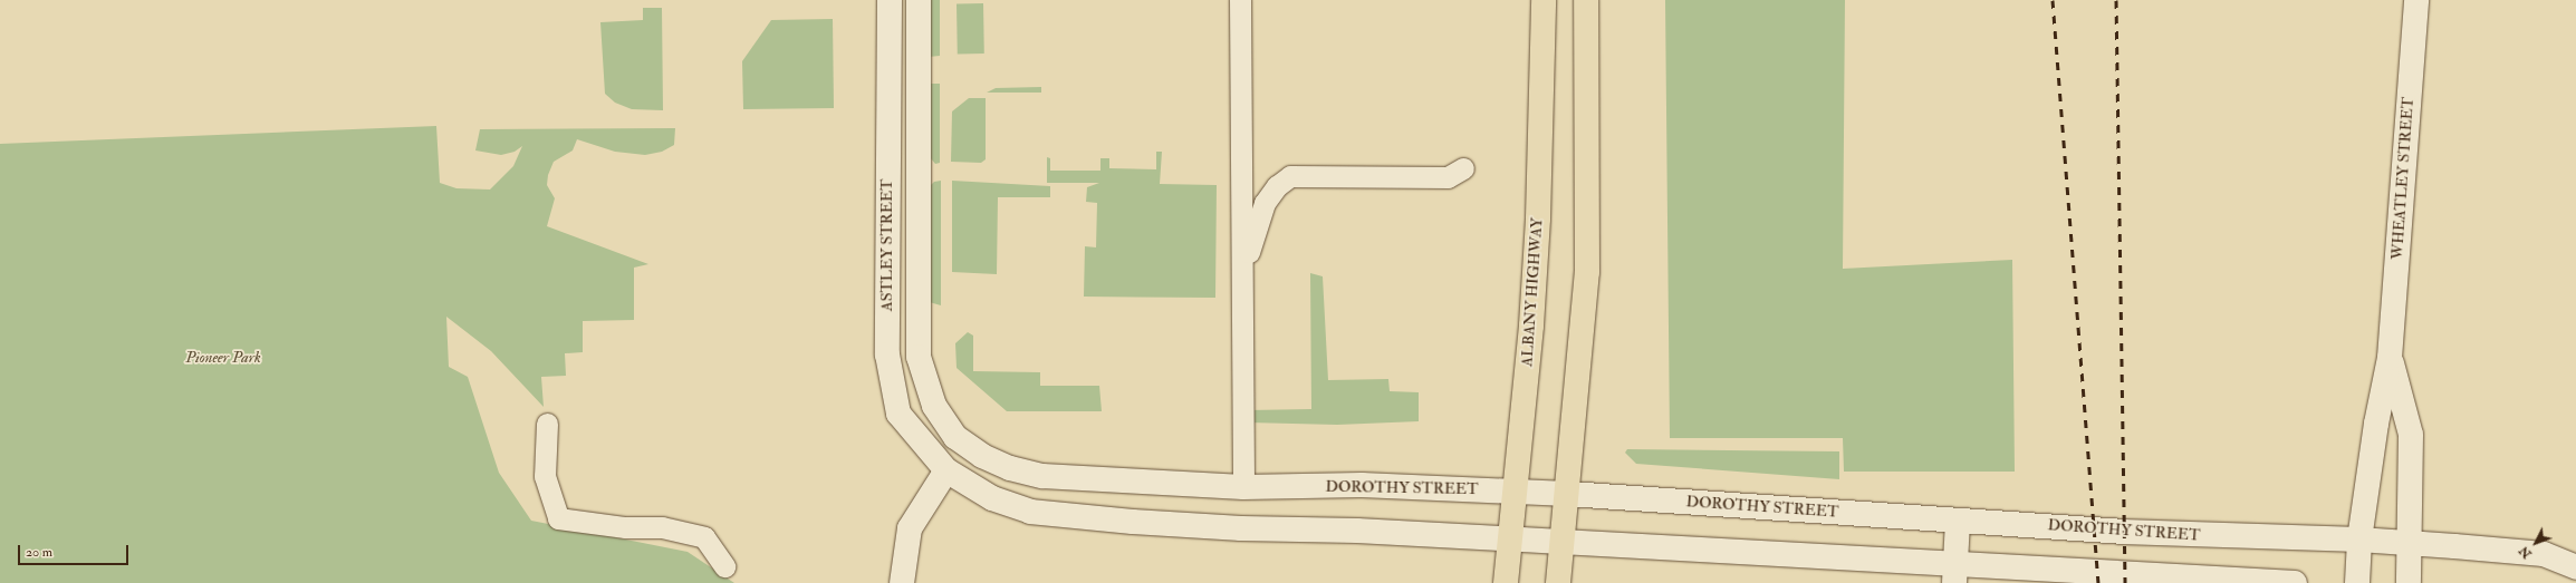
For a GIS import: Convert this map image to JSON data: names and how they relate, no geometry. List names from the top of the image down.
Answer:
{
  "streets": {
    "highway": ["ALBANY HIGHWAY"],
    "street": ["WHEATLEY STREET", "ASTLEY STREET", "DOROTHY STREET"]
  },
  "crossings": [
    ["WHEATLEY STREET", "DOROTHY STREET"],
    ["ASTLEY STREET", "DOROTHY STREET"],
    ["ALBANY HIGHWAY", "DOROTHY STREET"]
  ],
  "parks": ["Pioneer Park"],
  "scale_bar": "20 m",
  "north": "bottom left"
}
